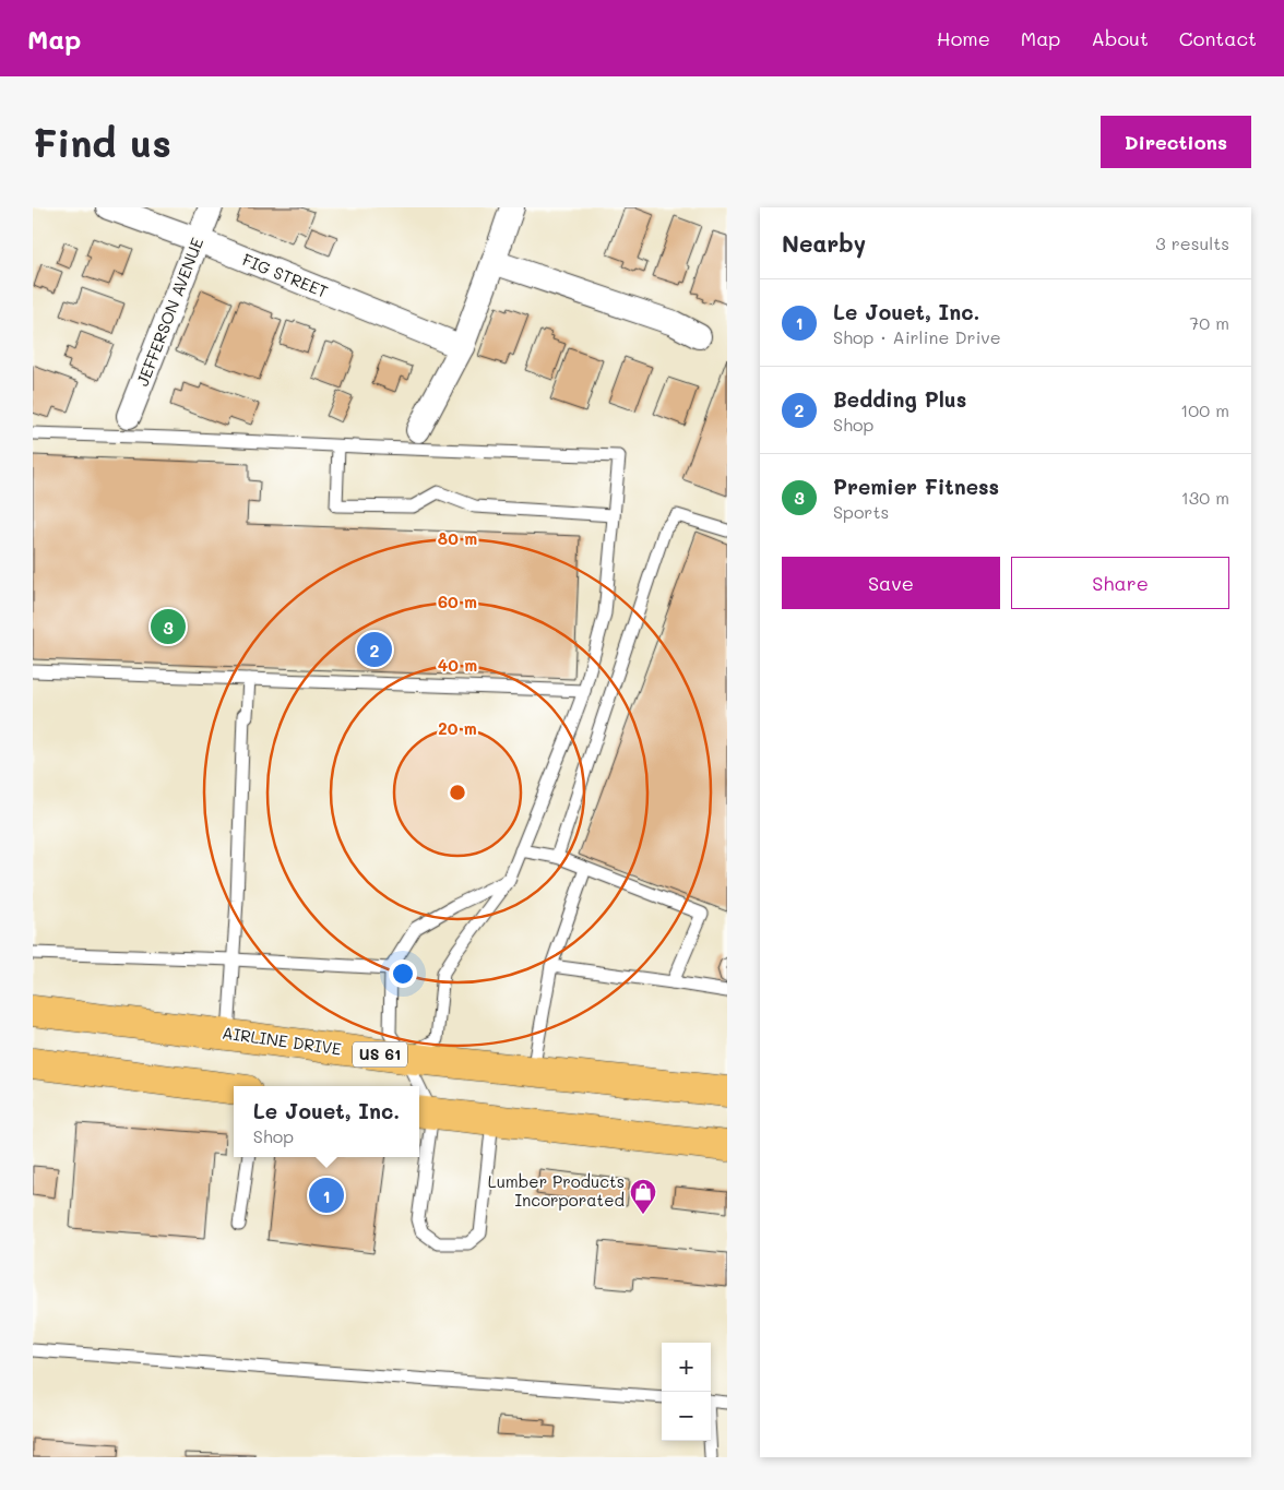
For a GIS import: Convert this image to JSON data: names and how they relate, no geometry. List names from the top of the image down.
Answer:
{
  "streets": {
    "highway": ["AIRLINE DRIVE", "US 61"],
    "street": ["FIG STREET", "JEFFERSON AVENUE"]
  },
  "crossings": [
    ["FIG STREET", "JEFFERSON AVENUE"]
  ],
  "places": {
    "shop": ["Lumber Products Incorporated"]
  },
  "page": {
    "header": "Map",
    "nav": [
      "Home",
      "Map",
      "About",
      "Contact"
    ],
    "buttons": [
      "Directions",
      ["Save", "Share"]
    ],
    "title": "Find us",
    "heading": ["Nearby", "3 results"],
    "list": [
      {
        "mark": "1",
        "name": "Le Jouet, Inc.",
        "note": "Shop · Airline Drive",
        "value": "70 m"
      },
      {
        "mark": "2",
        "name": "Bedding Plus",
        "note": "Shop",
        "value": "100 m"
      },
      {
        "mark": "3",
        "name": "Premier Fitness",
        "note": "Sports",
        "value": "130 m"
      }
    ],
    "pins": ["3", "2", "1"],
    "popup": ["Le Jouet, Inc.", "Shop"],
    "map_buttons": ["+", "−"]
  },
  "rings": [
    "80 m",
    "60 m",
    "40 m",
    "20 m"
  ]
}
